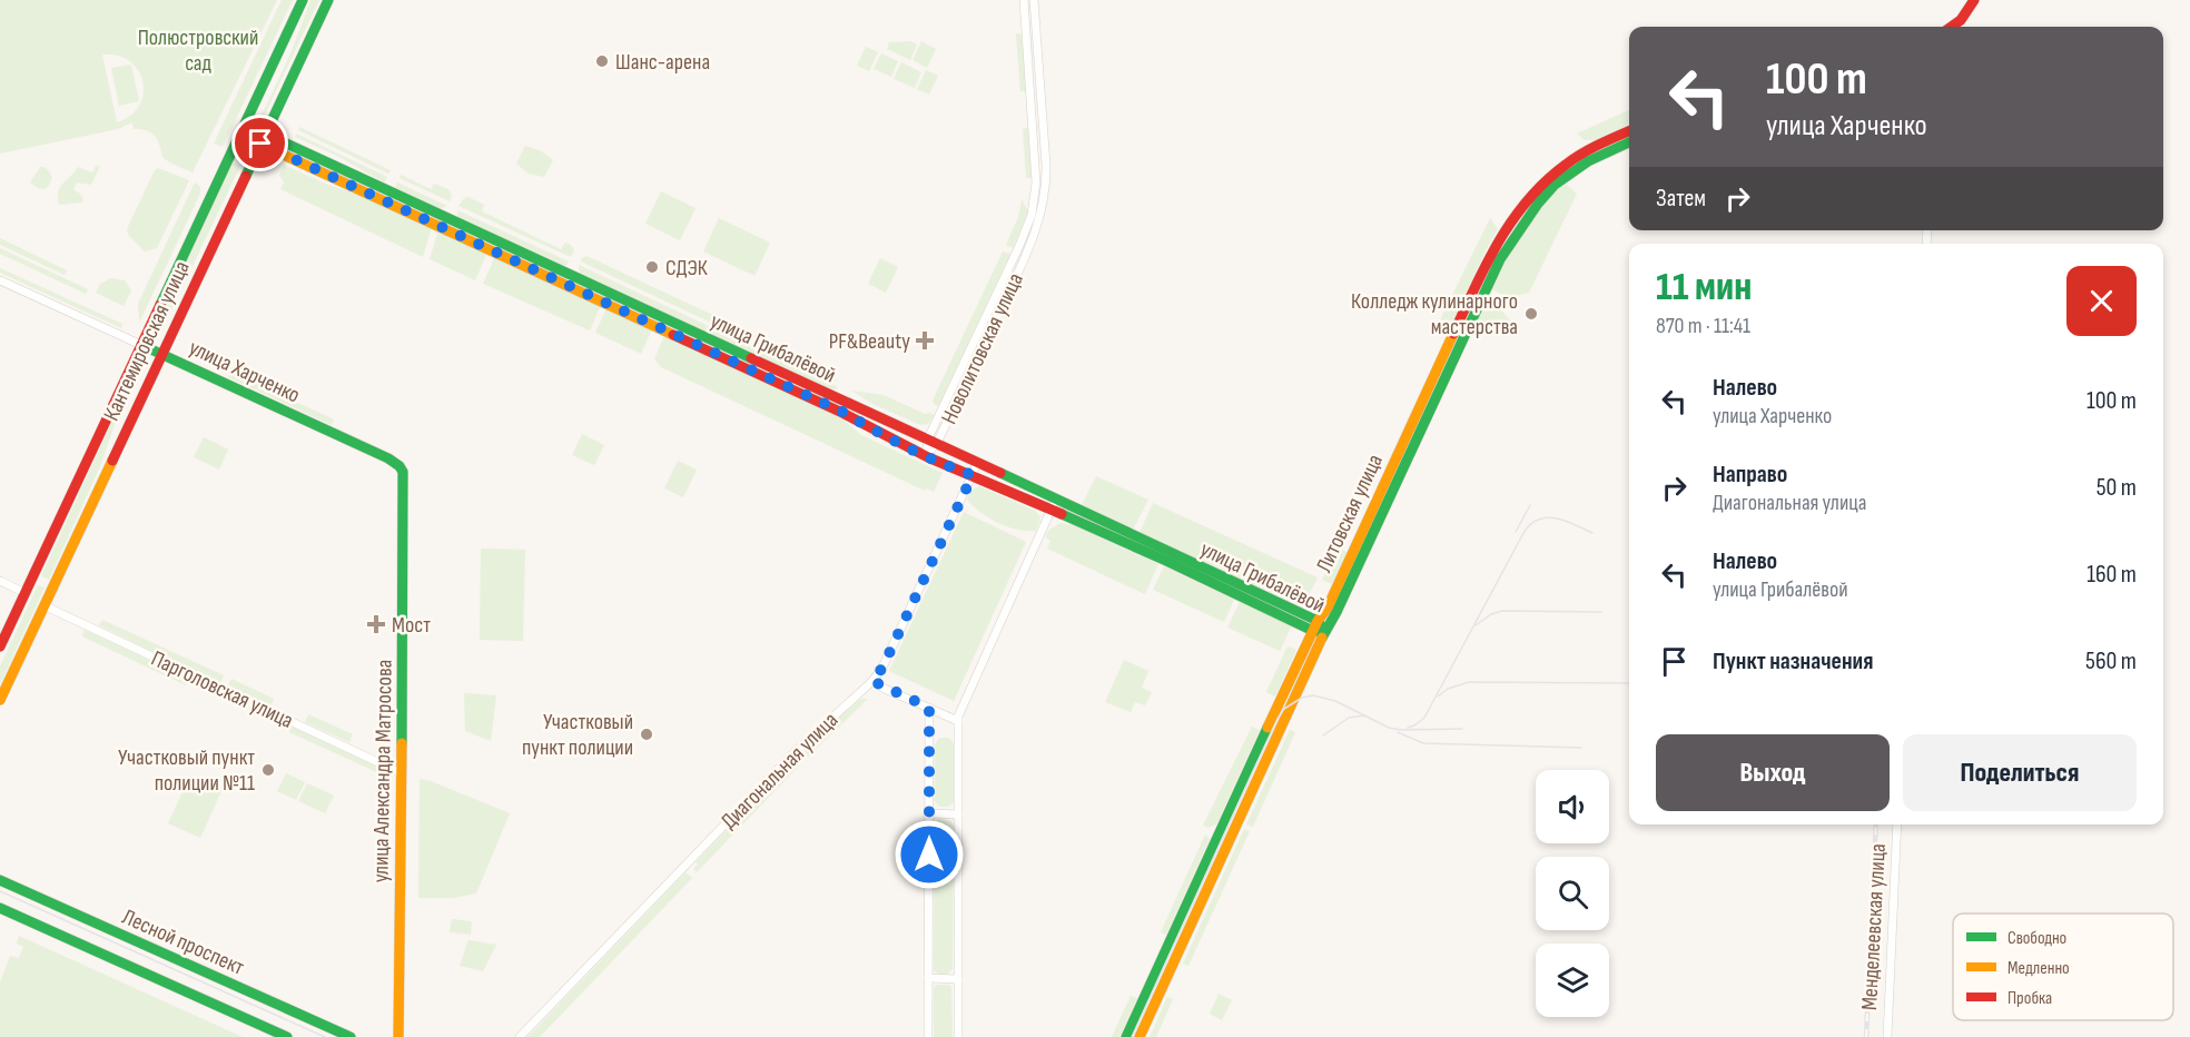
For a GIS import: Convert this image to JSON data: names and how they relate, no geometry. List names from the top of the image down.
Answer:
{
  "streets": {
    "street": [
      "Кантемировская улица",
      "улица Грибалёвой",
      "Новолитовская улица",
      "улица Харченко",
      "Литовская улица",
      "Парголовская улица",
      "Диагональная улица",
      "улица Александра Матросова",
      "Менделеевская улица",
      "Лесной проспект"
    ]
  },
  "crossings": [
    ["Кантемировская улица", "улица Грибалёвой"],
    ["Кантемировская улица", "улица Харченко"],
    ["Кантемировская улица", "Парголовская улица"],
    ["улица Грибалёвой", "Новолитовская улица"],
    ["улица Грибалёвой", "Литовская улица"],
    ["улица Грибалёвой", "Диагональная улица"],
    ["улица Харченко", "улица Александра Матросова"],
    ["Парголовская улица", "улица Александра Матросова"]
  ],
  "parks": ["Полюстровский сад"],
  "places": {
    "other": [
      "Шанс-арена",
      "СДЭК",
      "Колледж кулинарного мастерства",
      "Участковый пункт полиции",
      "Участковый пункт полиции №11"
    ],
    "health": ["PF&Beauty", "Мост"]
  },
  "legend": ["Свободно", "Медленно", "Пробка"],
  "page": {
    "turn": ["100 m", "улица Харченко"],
    "then": "Затем",
    "heading": ["11 мин", "870 m · 11:41"],
    "list": [
      {
        "name": "Налево",
        "note": "улица Харченко",
        "value": "100 m"
      },
      {
        "name": "Направо",
        "note": "Диагональная улица",
        "value": "50 m"
      },
      {
        "name": "Налево",
        "note": "улица Грибалёвой",
        "value": "160 m"
      },
      {
        "name": "Пункт назначения",
        "value": "560 m"
      }
    ],
    "buttons": ["Выход", "Поделиться"]
  }
}
